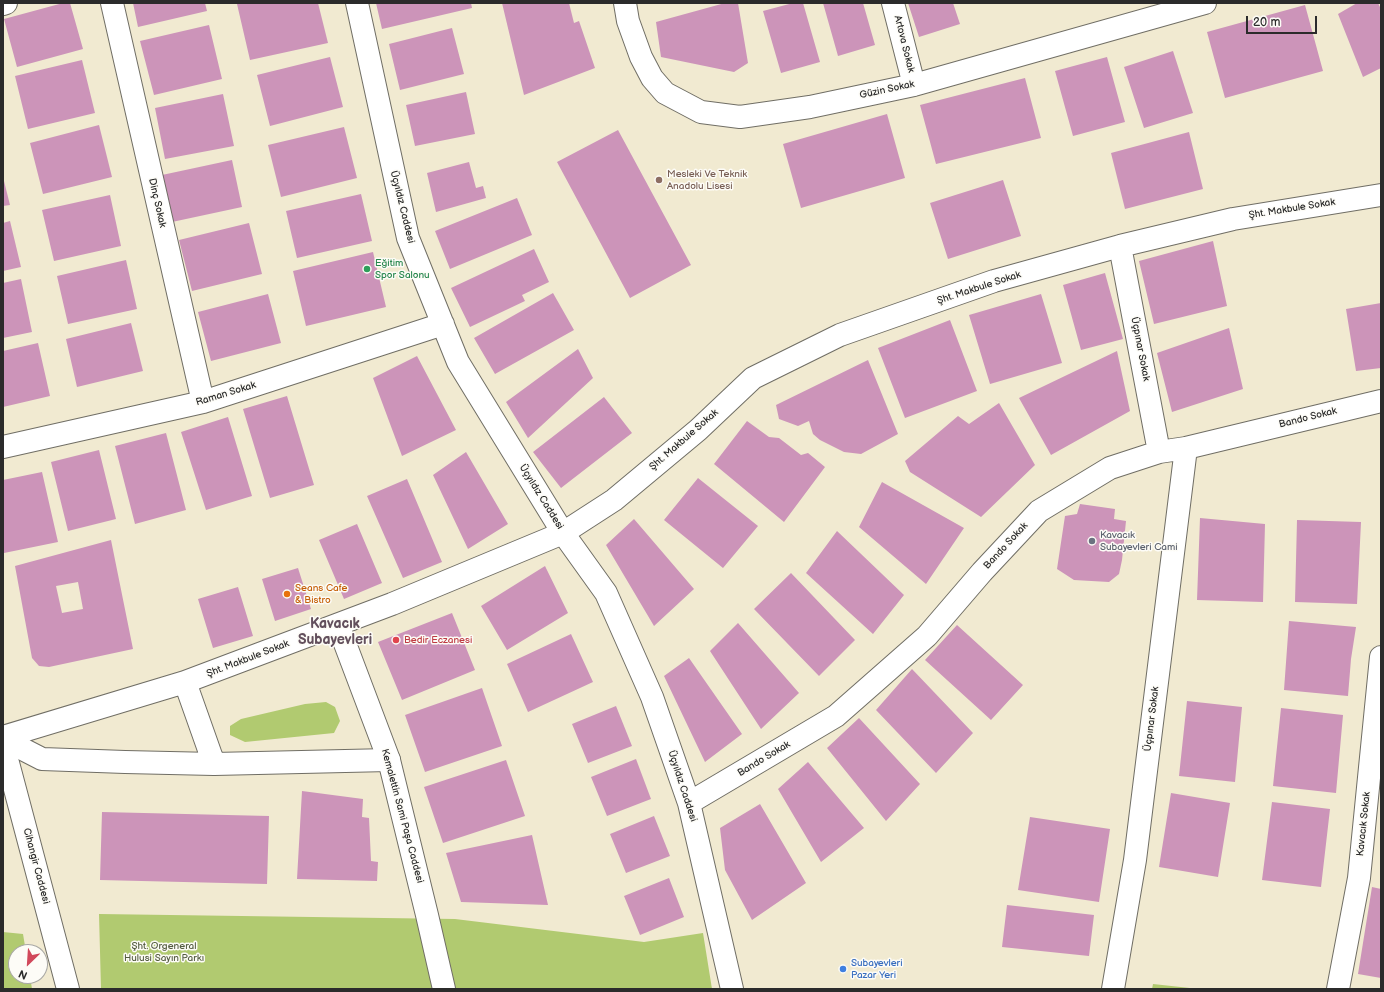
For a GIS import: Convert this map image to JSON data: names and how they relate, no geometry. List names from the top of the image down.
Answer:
{
  "streets": {
    "street": [
      "Artova Sokak",
      "Güzin Sokak",
      "Dinç Sokak",
      "Üçyıldız Caddesi",
      "Şht. Makbule Sokak",
      "Üçpınar Sokak",
      "Raman Sokak",
      "Bando Sokak",
      "Kemalettin Sami Paşa Caddesi",
      "Kavacık Sokak",
      "Cihangir Caddesi"
    ]
  },
  "crossings": [
    ["Artova Sokak", "Güzin Sokak"],
    ["Dinç Sokak", "Raman Sokak"],
    ["Üçyıldız Caddesi", "Şht. Makbule Sokak"],
    ["Üçyıldız Caddesi", "Raman Sokak"],
    ["Üçyıldız Caddesi", "Bando Sokak"],
    ["Şht. Makbule Sokak", "Üçpınar Sokak"],
    ["Şht. Makbule Sokak", "Kemalettin Sami Paşa Caddesi"],
    ["Üçpınar Sokak", "Bando Sokak"]
  ],
  "districts": ["Kavacık Subayevleri"],
  "parks": ["Şht. Orgeneral Hulusi Sayın Parkı"],
  "places": [
    "Mesleki Ve Teknik Anadolu Lisesi",
    "Eğitim Spor Salonu",
    "Kavacık Subayevleri Cami",
    "Seans Cafe & Bistro",
    "Bedir Eczanesi",
    "Subayevleri Pazar Yeri"
  ],
  "scale_bar": "20 m",
  "north": "bottom left"
}
